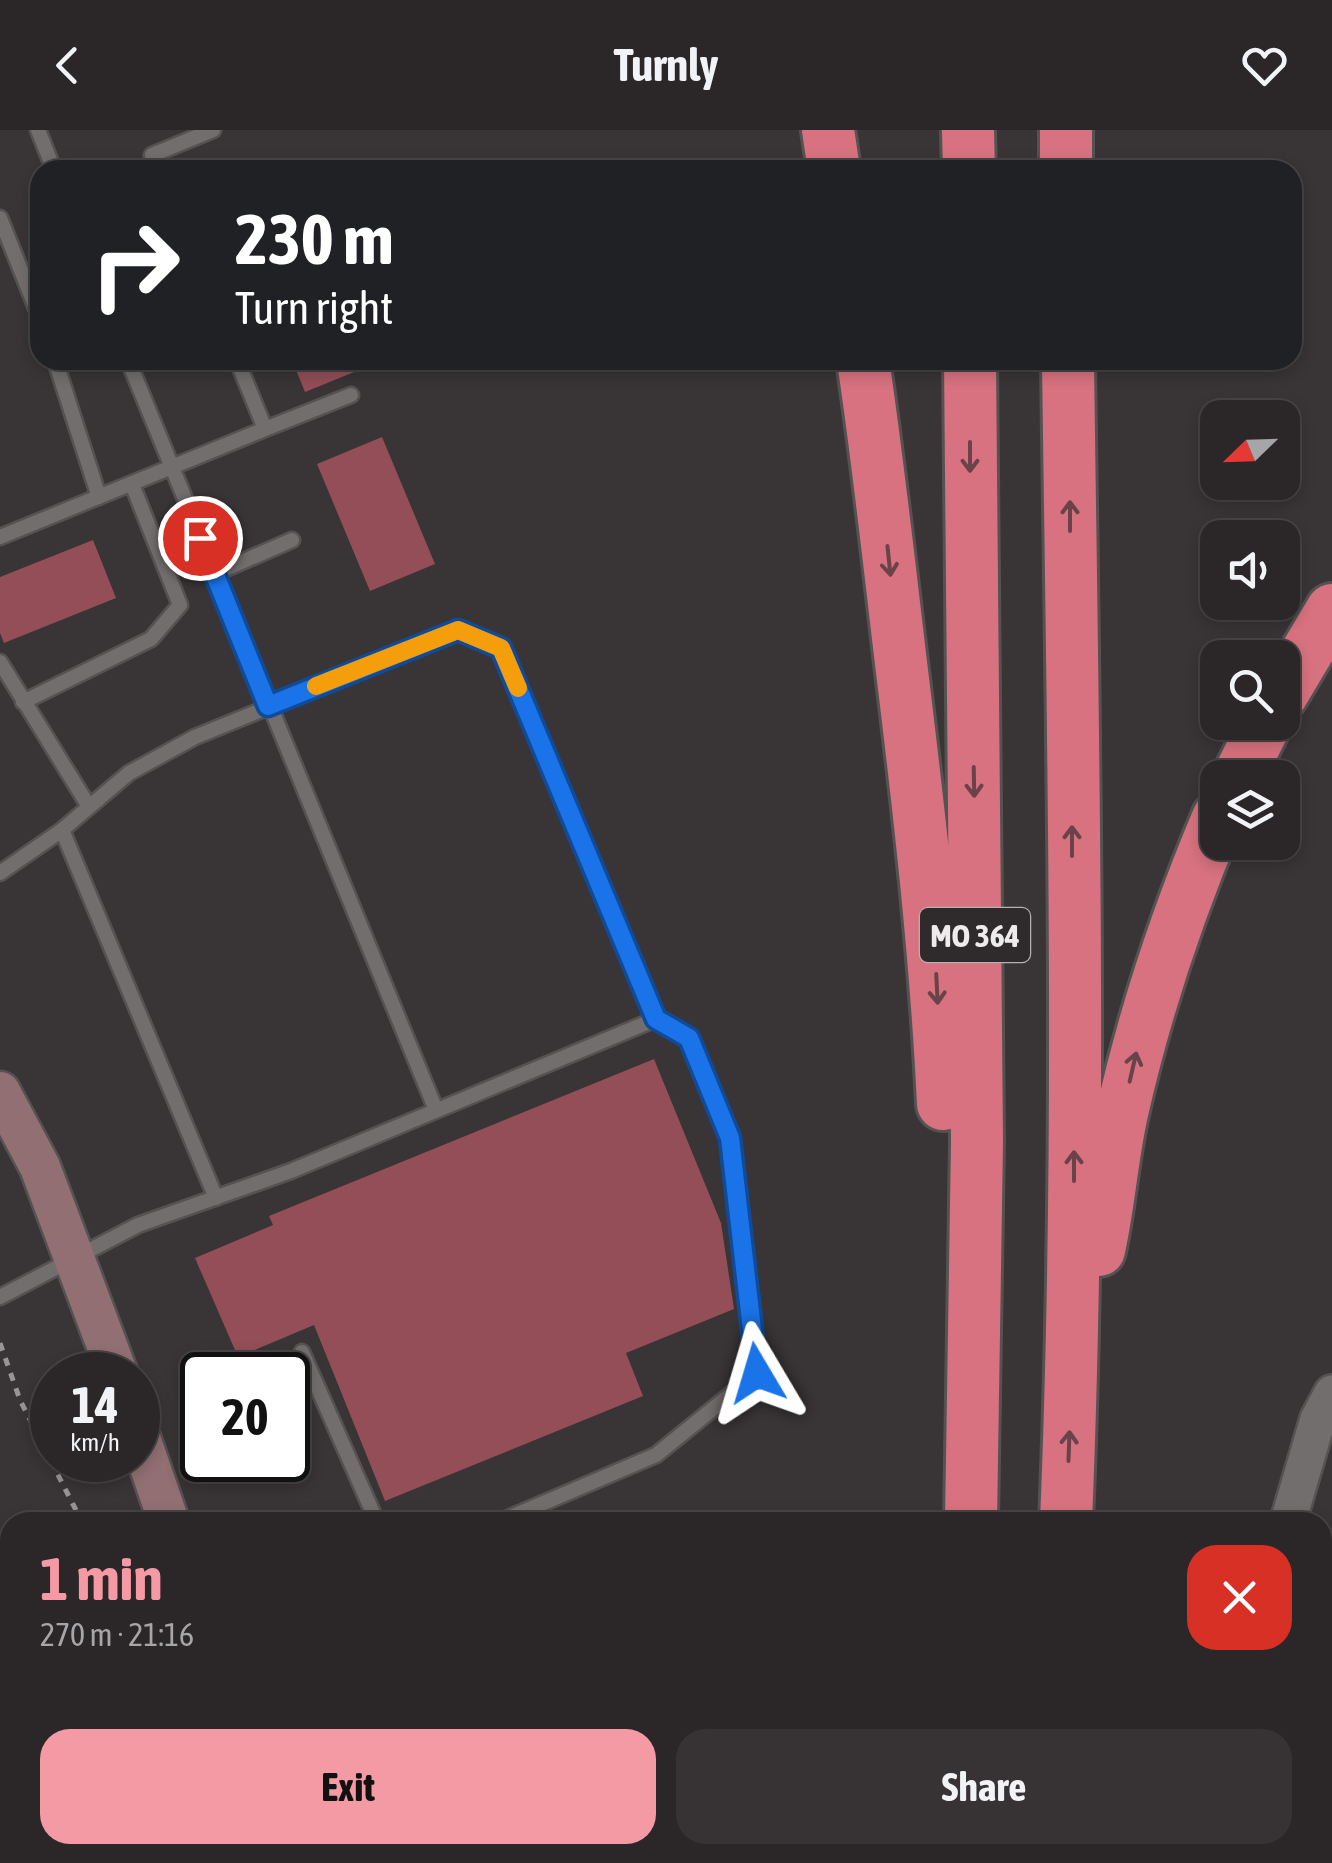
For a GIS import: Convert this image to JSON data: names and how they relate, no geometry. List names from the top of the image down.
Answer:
{
  "streets": {
    "highway": ["MO 364"]
  },
  "north": "bottom left",
  "page": {
    "header": "Turnly",
    "turn": ["230 m", "Turn right"],
    "speed": "14 km/h",
    "limit": "20",
    "heading": ["1 min", "270 m · 21:16"],
    "buttons": ["Exit", "Share"]
  }
}
